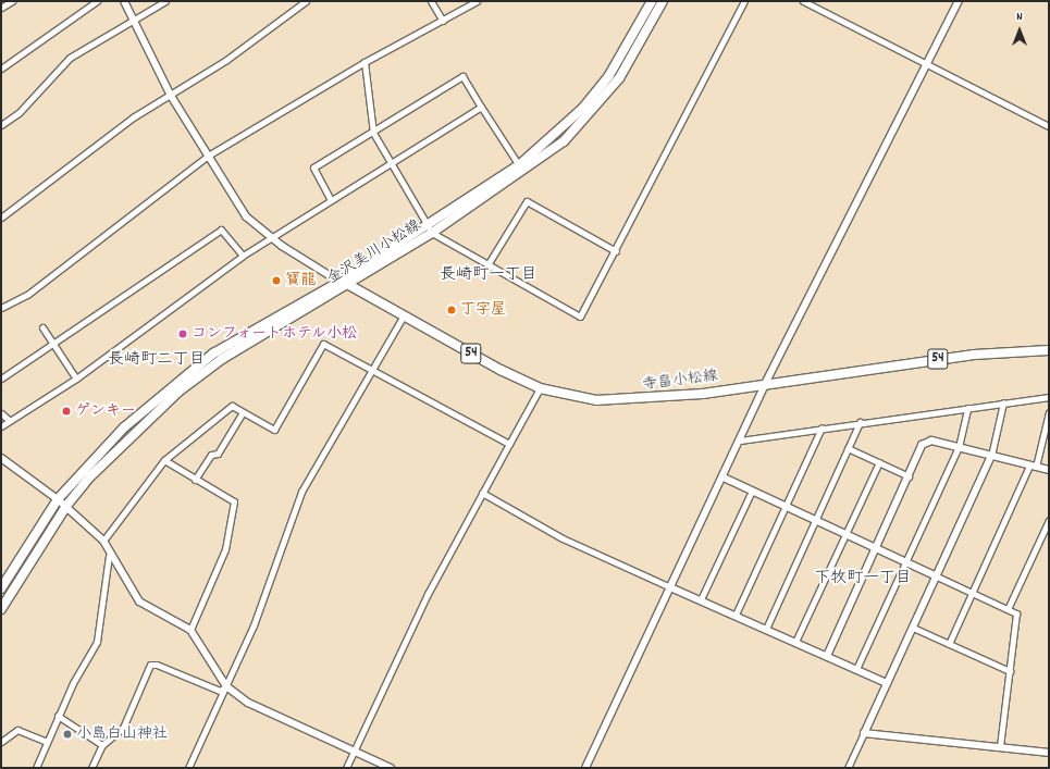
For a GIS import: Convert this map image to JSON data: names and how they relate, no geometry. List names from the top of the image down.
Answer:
{
  "streets": {
    "main road": ["金沢美川小松線", "54", "寺畠小松線"]
  },
  "crossings": [
    ["金沢美川小松線", "寺畠小松線"]
  ],
  "districts": ["長崎町一丁目", "長崎町二丁目", "下牧町一丁目"],
  "places": [
    "寳龍",
    "丁字屋",
    "コンフォートホテル小松",
    "ゲンキー",
    "小島白山神社"
  ],
  "north": "top"
}
